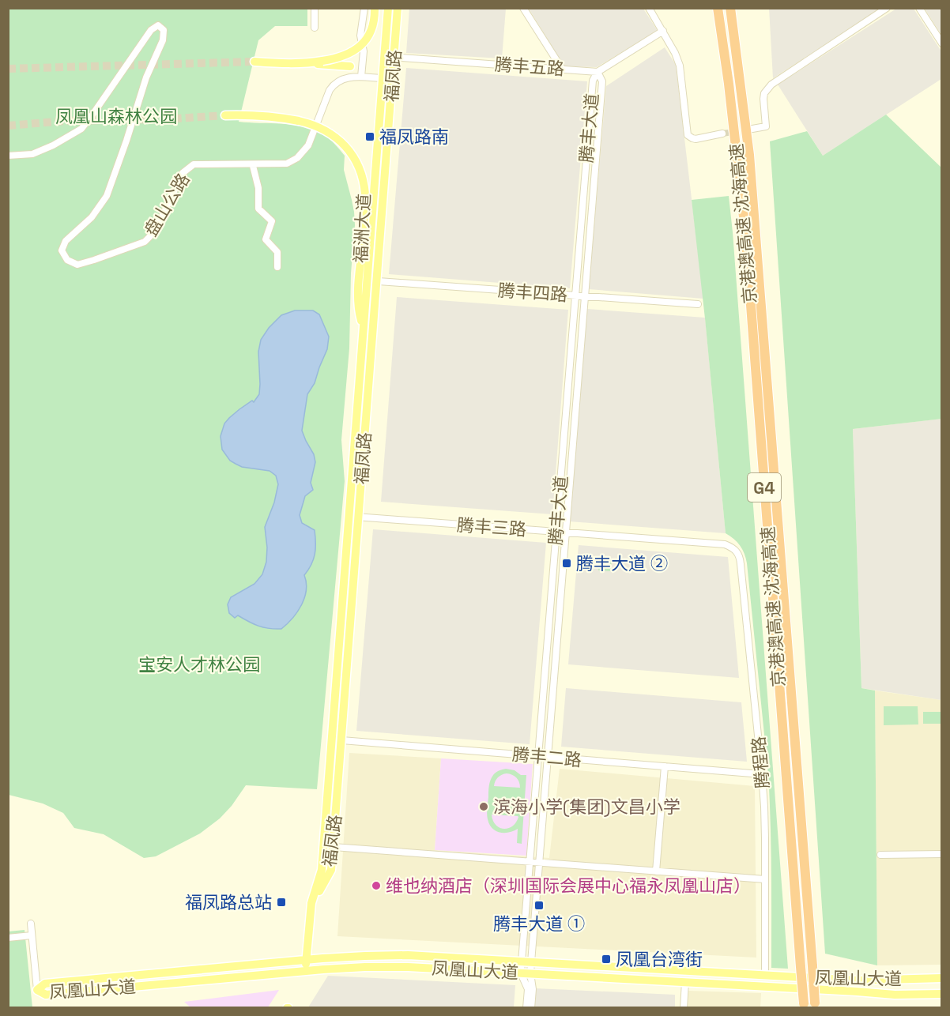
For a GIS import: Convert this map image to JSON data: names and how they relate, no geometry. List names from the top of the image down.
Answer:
{
  "streets": {
    "highway": ["京港澳高速 沈海高速", "G4"],
    "main road": ["福凤路", "福洲大道", "凤凰山大道"],
    "street": [
      "腾丰五路",
      "腾丰大道",
      "盘山公路",
      "腾丰四路",
      "腾丰三路",
      "腾丰二路",
      "腾程路"
    ]
  },
  "crossings": [
    ["腾丰五路", "福凤路"],
    ["腾丰五路", "腾丰大道"],
    ["福凤路", "盘山公路"],
    ["福凤路", "福洲大道"],
    ["福凤路", "腾丰四路"],
    ["福凤路", "腾丰三路"],
    ["福凤路", "腾丰二路"],
    ["福凤路", "凤凰山大道"],
    ["腾丰大道", "腾丰四路"],
    ["腾丰大道", "腾丰三路"],
    ["腾丰大道", "腾丰二路"],
    ["腾丰大道", "凤凰山大道"],
    ["腾丰三路", "腾程路"],
    ["腾丰二路", "腾程路"],
    ["腾程路", "凤凰山大道"]
  ],
  "parks": ["凤凰山森林公园", "宝安人才林公园"],
  "places": {
    "transit": [
      "福凤路南",
      "腾丰大道 ②",
      "福凤路总站",
      "腾丰大道 ①",
      "凤凰台湾街"
    ],
    "other": ["滨海小学(集团)文昌小学", "维也纳酒店（深圳国际会展中心福永凤凰山店）"]
  }
}
